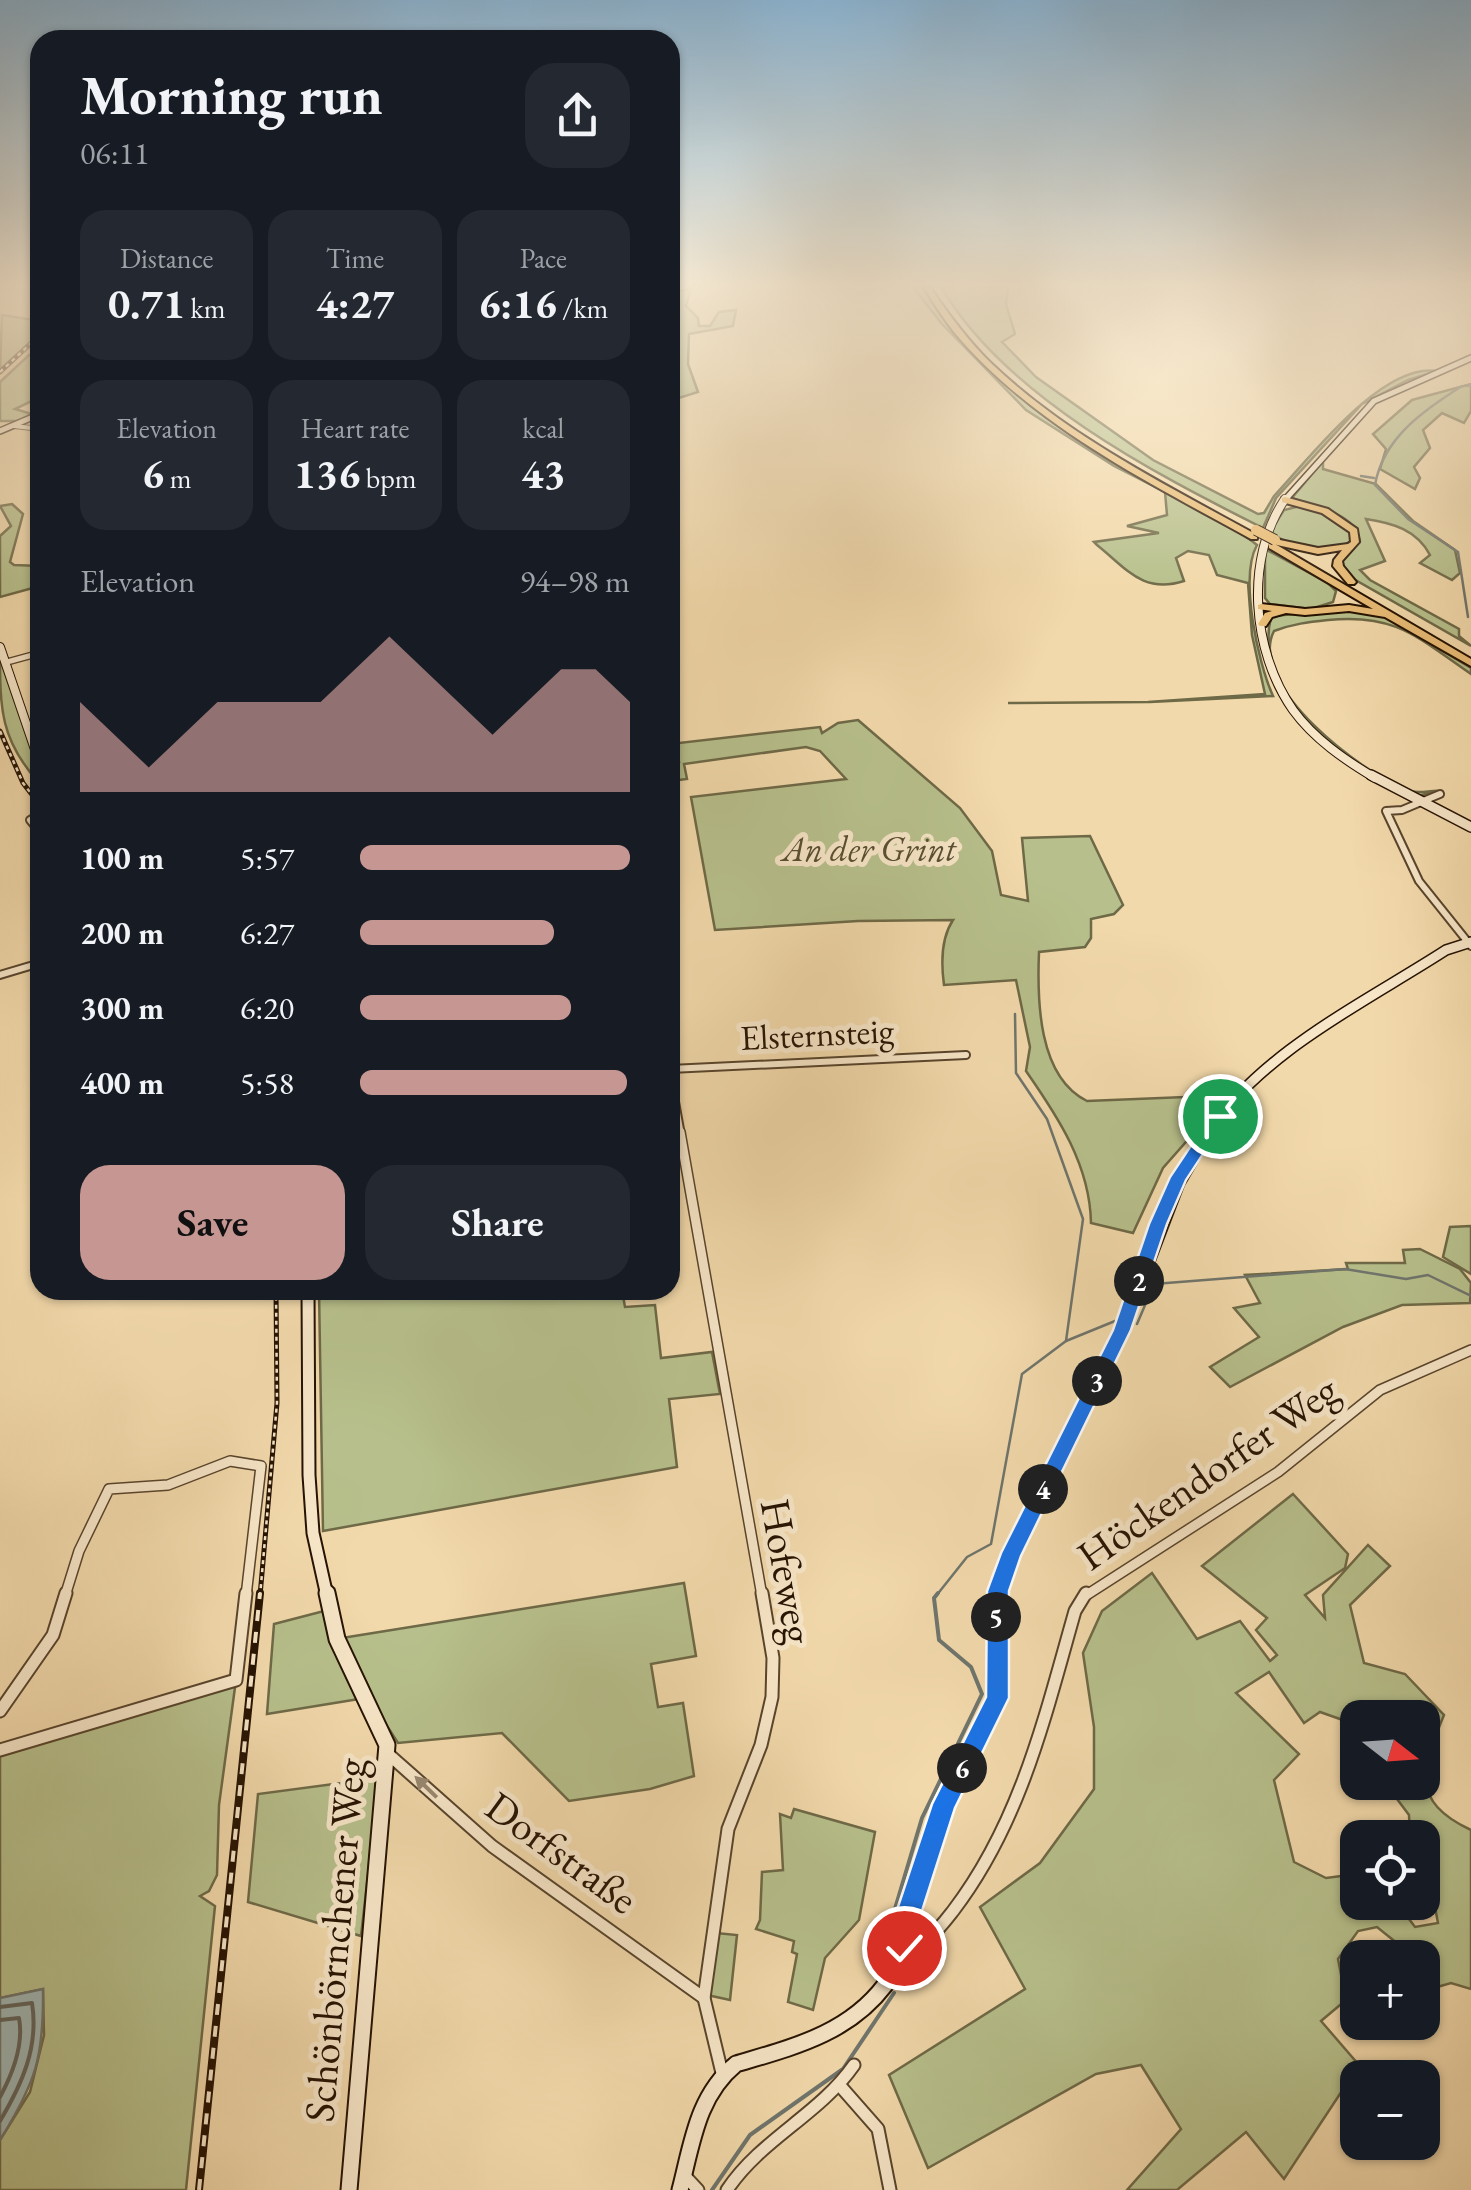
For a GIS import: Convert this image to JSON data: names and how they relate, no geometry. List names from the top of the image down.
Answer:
{
  "streets": {
    "street": [
      "Elsternsteig",
      "Höckendorfer Weg",
      "Hofeweg",
      "Dorfstraße",
      "Schönbörnchener Weg"
    ]
  },
  "crossings": [
    ["Hofeweg", "Dorfstraße"],
    ["Dorfstraße", "Schönbörnchener Weg"]
  ],
  "one_way": ["Dorfstraße"],
  "parks": ["An der Grint"],
  "north": "right",
  "page": {
    "heading": ["Morning run", "06:11"],
    "stats": [
      ["Distance", "0.71 km"],
      ["Time", "4:27"],
      ["Pace", "6:16 /km"],
      ["Elevation", "6 m"],
      ["Heart rate", "136 bpm"],
      ["kcal", "43"]
    ],
    "chart": ["Elevation", "94–98 m"],
    "list": [
      {
        "name": "100 m",
        "note": "5:57"
      },
      {
        "name": "200 m",
        "note": "6:27"
      },
      {
        "name": "300 m",
        "note": "6:20"
      },
      {
        "name": "400 m",
        "note": "5:58"
      }
    ],
    "buttons": ["Save", "Share"],
    "pins": [
      "2",
      "3",
      "4",
      "5",
      "6"
    ],
    "map_buttons": ["+", "−"]
  }
}
